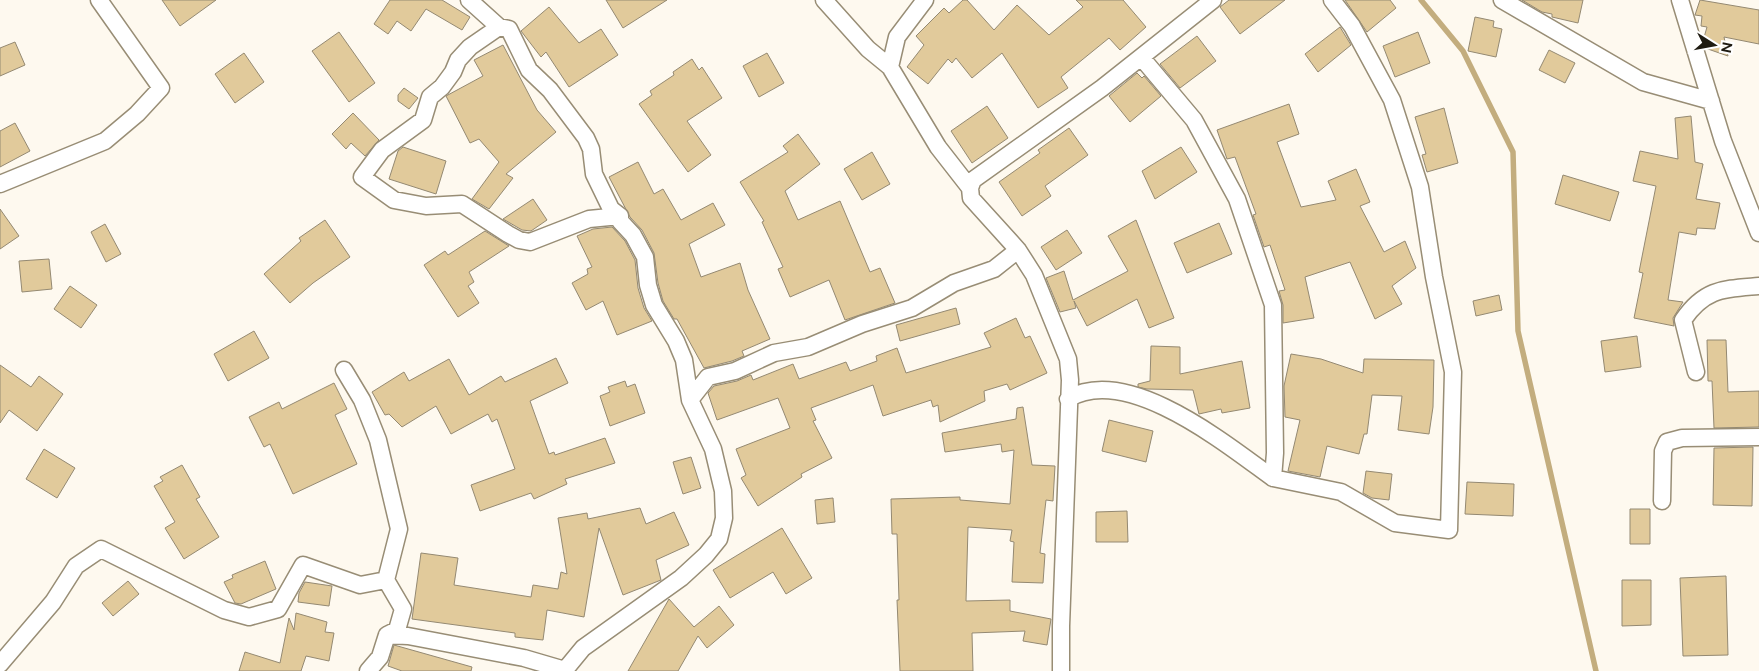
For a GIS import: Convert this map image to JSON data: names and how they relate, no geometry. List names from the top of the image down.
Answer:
{
  "north": "right"
}
